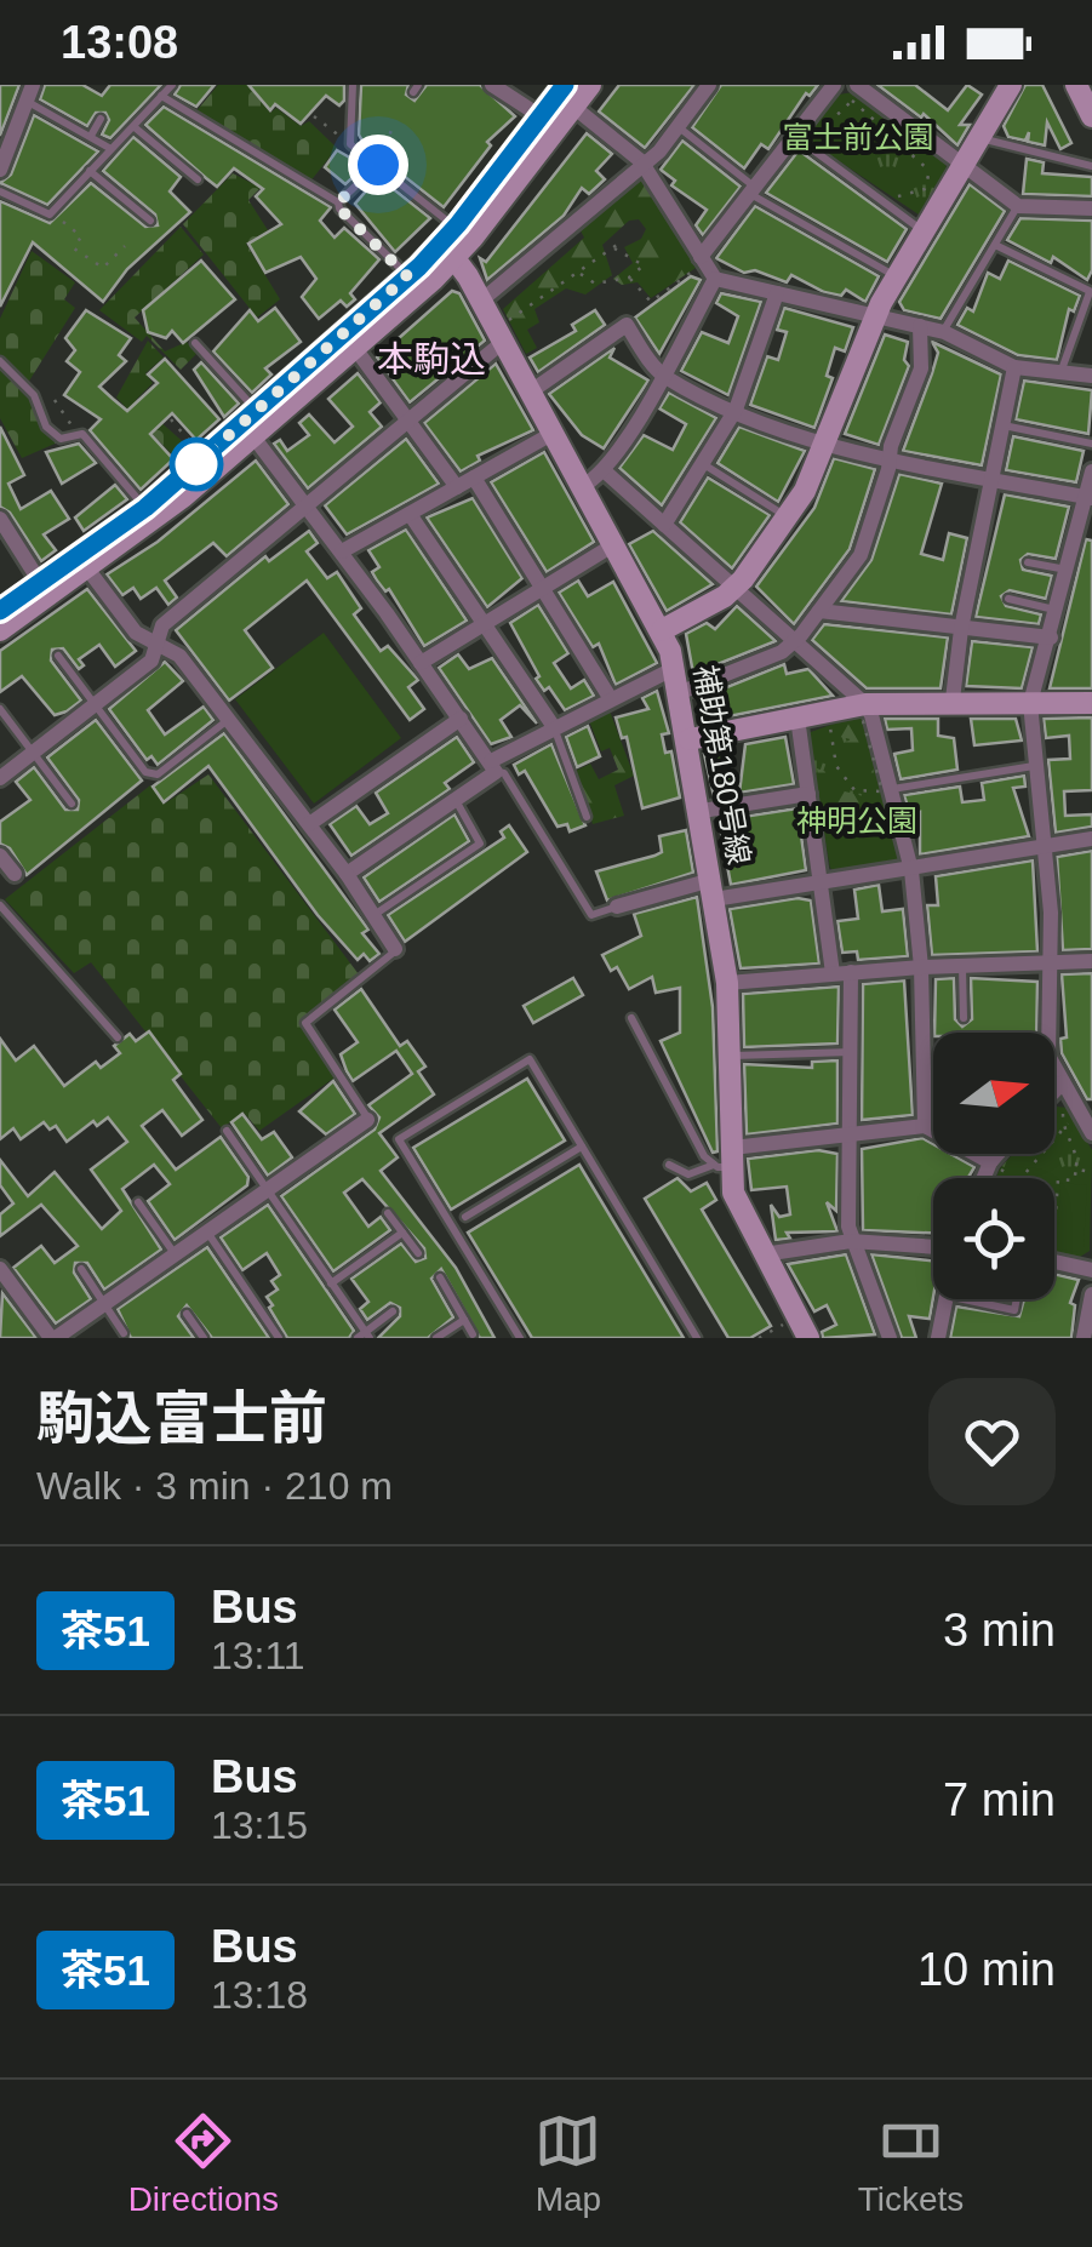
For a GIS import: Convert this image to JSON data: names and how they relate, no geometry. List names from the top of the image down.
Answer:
{
  "streets": {
    "street": ["補助第180号線"]
  },
  "districts": ["本駒込"],
  "parks": ["富士前公園", "神明公園"],
  "lines": ["bus line 茶51"],
  "north": "right",
  "page": {
    "status": "13:08",
    "heading": ["駒込富士前", "Walk · 3 min · 210 m"],
    "list": [
      {
        "mark": "茶51",
        "name": "Bus",
        "note": "13:11",
        "value": "3 min"
      },
      {
        "mark": "茶51",
        "name": "Bus",
        "note": "13:15",
        "value": "7 min"
      },
      {
        "mark": "茶51",
        "name": "Bus",
        "note": "13:18",
        "value": "10 min"
      }
    ],
    "tabs": ["Directions", "Map", "Tickets"]
  }
}
